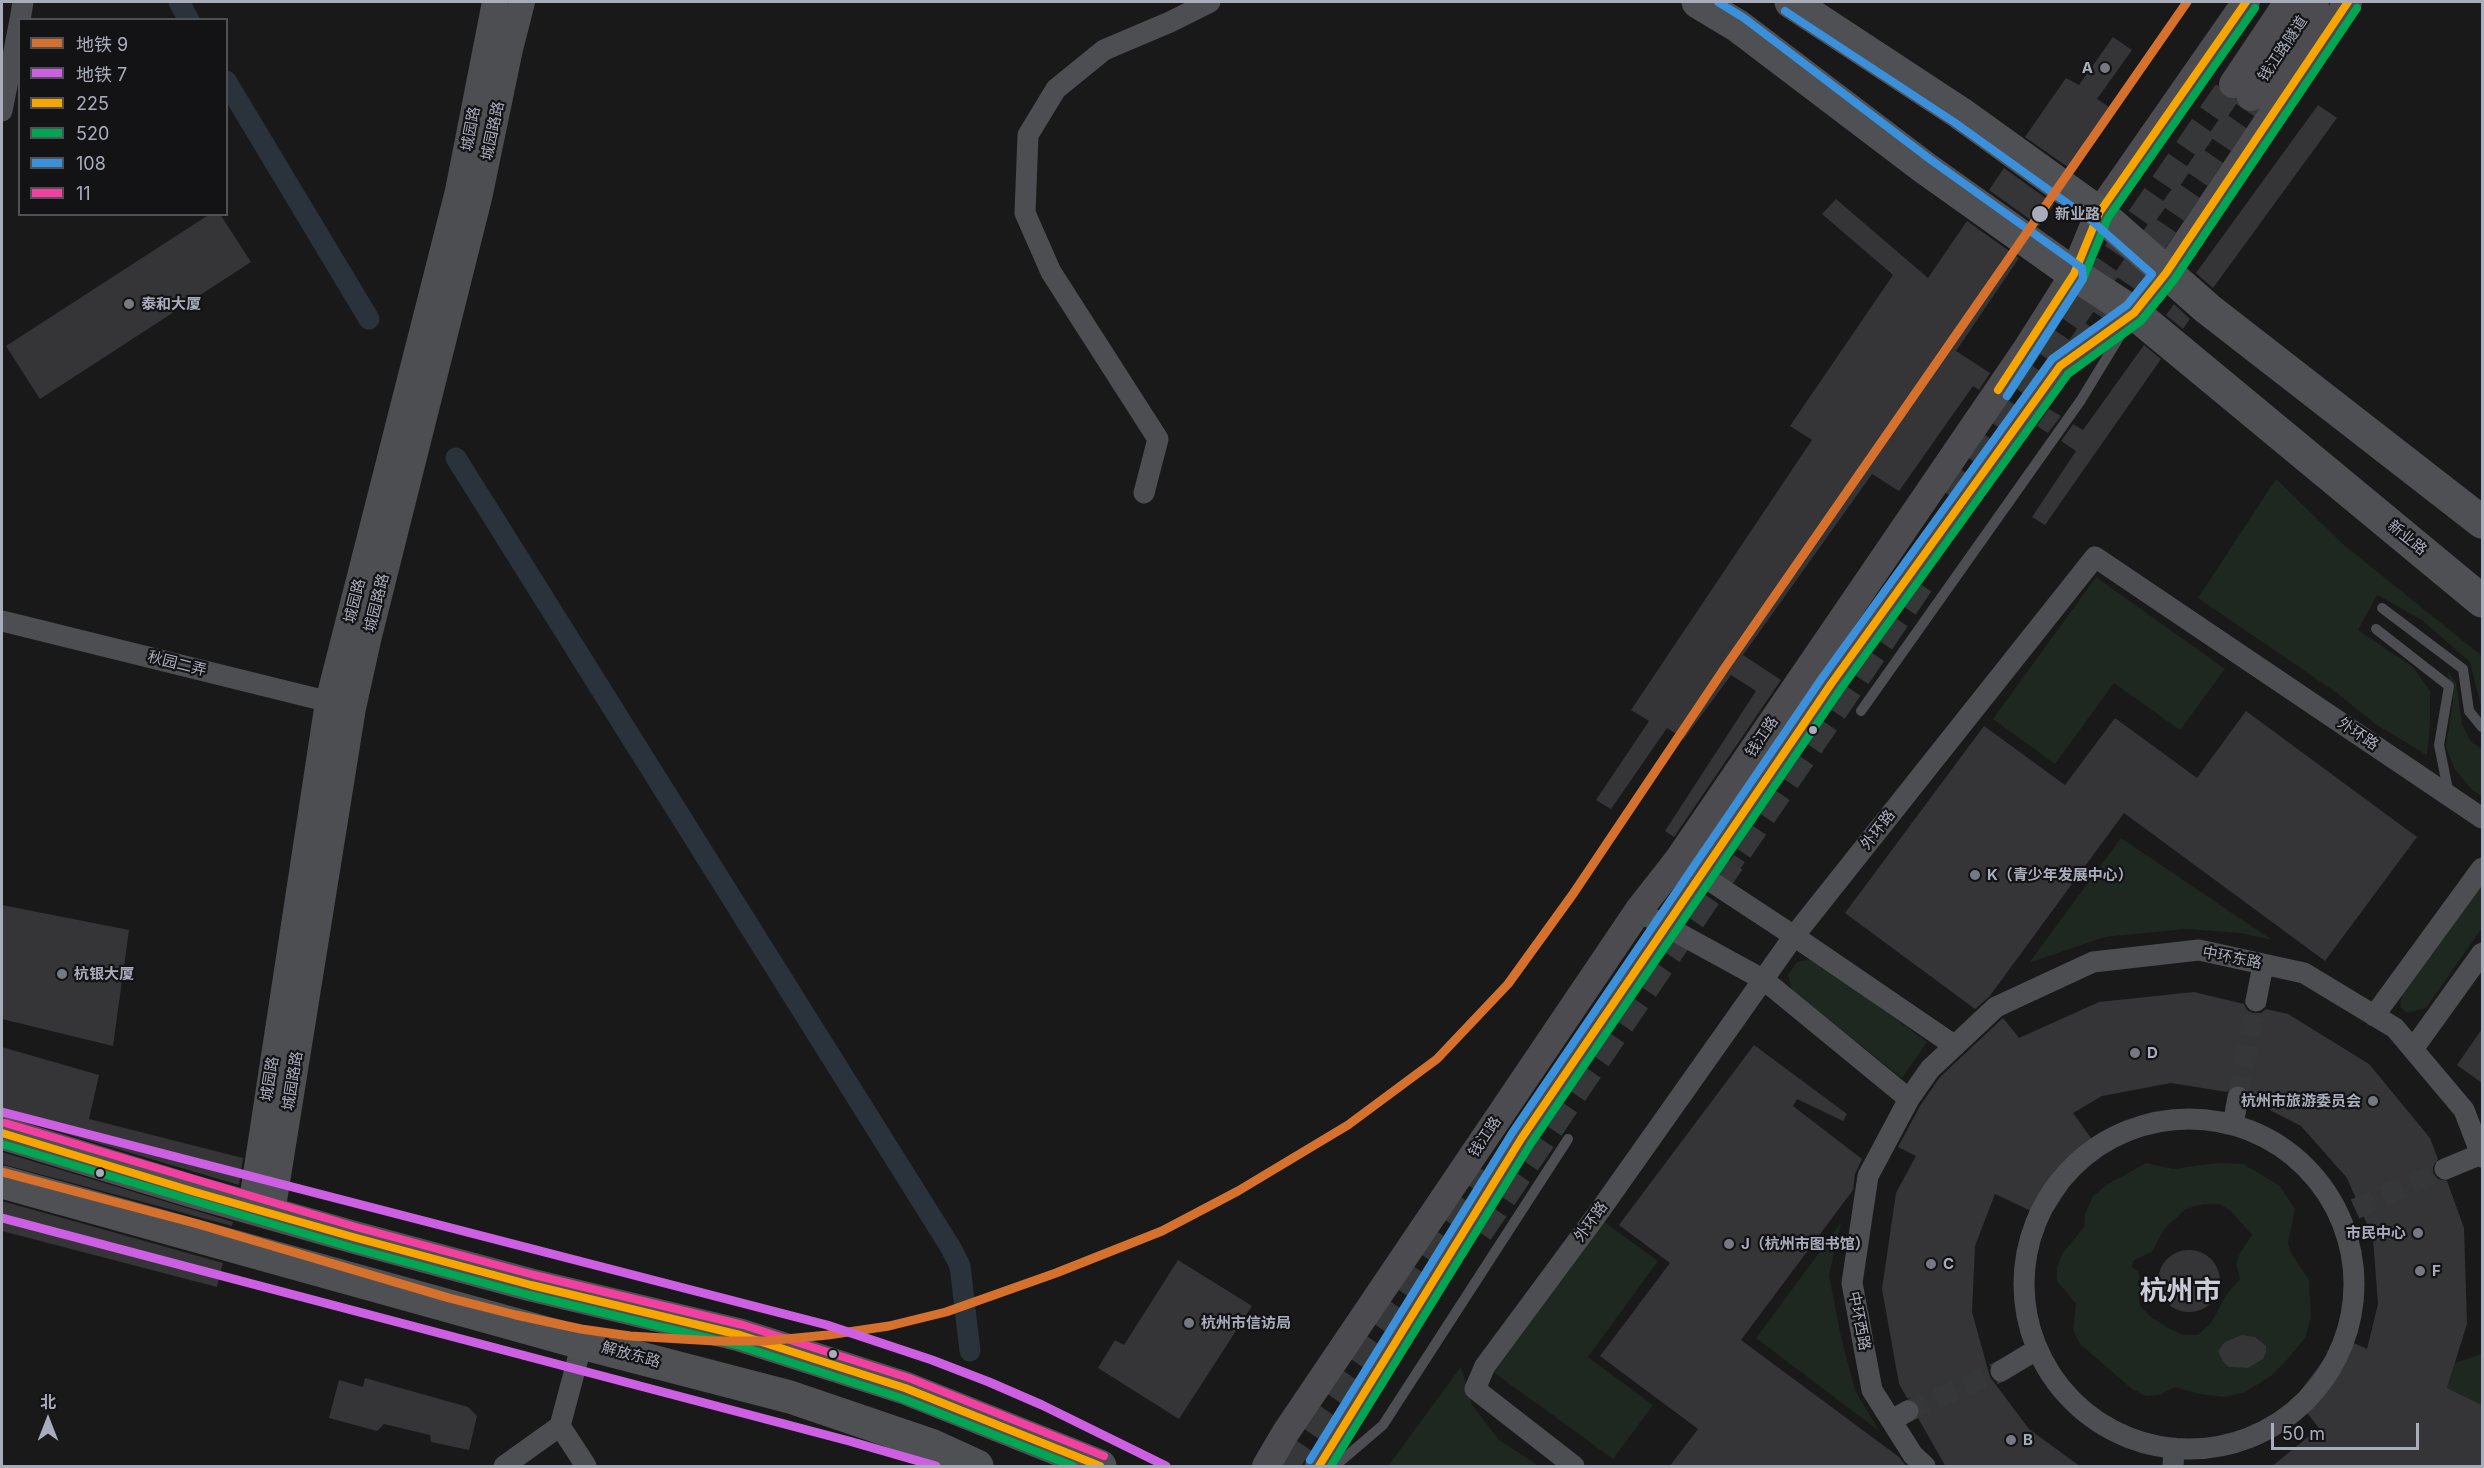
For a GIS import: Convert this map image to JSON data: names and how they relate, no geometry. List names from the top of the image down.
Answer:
{
  "streets": {
    "main road": [
      "钱江路隧道",
      "新业路",
      "钱江路",
      "解放东路"
    ],
    "street": [
      "城园路",
      "城园路路",
      "秋园二弄",
      "外环路",
      "中环东路",
      "中环西路"
    ]
  },
  "crossings": [
    ["城园路", "城园路路"],
    ["城园路", "秋园二弄"],
    ["城园路路", "秋园二弄"],
    ["新业路", "钱江路"],
    ["中环东路", "中环西路"]
  ],
  "districts": ["杭州市"],
  "places": [
    "A",
    "新业路",
    "泰和大厦",
    "K（青少年发展中心）",
    "杭银大厦",
    "D",
    "杭州市旅游委员会",
    "市民中心",
    "J（杭州市图书馆）",
    "C",
    "F",
    "杭州市信访局",
    "B"
  ],
  "lines": [
    "metro line 9",
    "transit line 225",
    "transit line 108",
    "transit line 520",
    "metro line 7",
    "transit line 11"
  ],
  "legend": [
    "地铁 9",
    "地铁 7",
    "225",
    "520",
    "108",
    "11"
  ],
  "scale_bar": "50 m",
  "north": "top"
}
